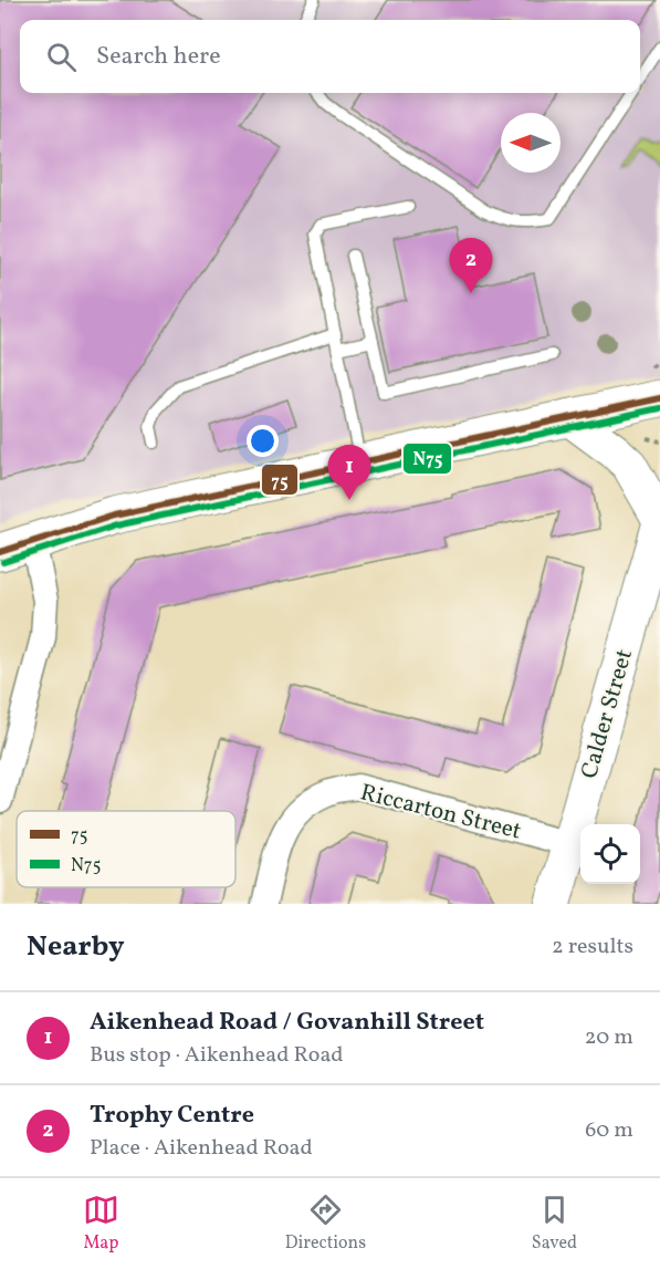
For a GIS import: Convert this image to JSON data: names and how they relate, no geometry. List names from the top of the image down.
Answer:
{
  "streets": {
    "main road": ["Calder Street"],
    "street": ["Riccarton Street"]
  },
  "crossings": [
    ["Calder Street", "Riccarton Street"]
  ],
  "lines": ["transit line 75", "transit line N75"],
  "legend": ["75", "N75"],
  "north": "left",
  "page": {
    "search": "Search here",
    "pins": ["2", "1"],
    "heading": ["Nearby", "2 results"],
    "list": [
      {
        "mark": "1",
        "name": "Aikenhead Road / Govanhill Street",
        "note": "Bus stop · Aikenhead Road",
        "value": "20 m"
      },
      {
        "mark": "2",
        "name": "Trophy Centre",
        "note": "Place · Aikenhead Road",
        "value": "60 m"
      }
    ],
    "nav": ["Map", "Directions", "Saved"]
  }
}
